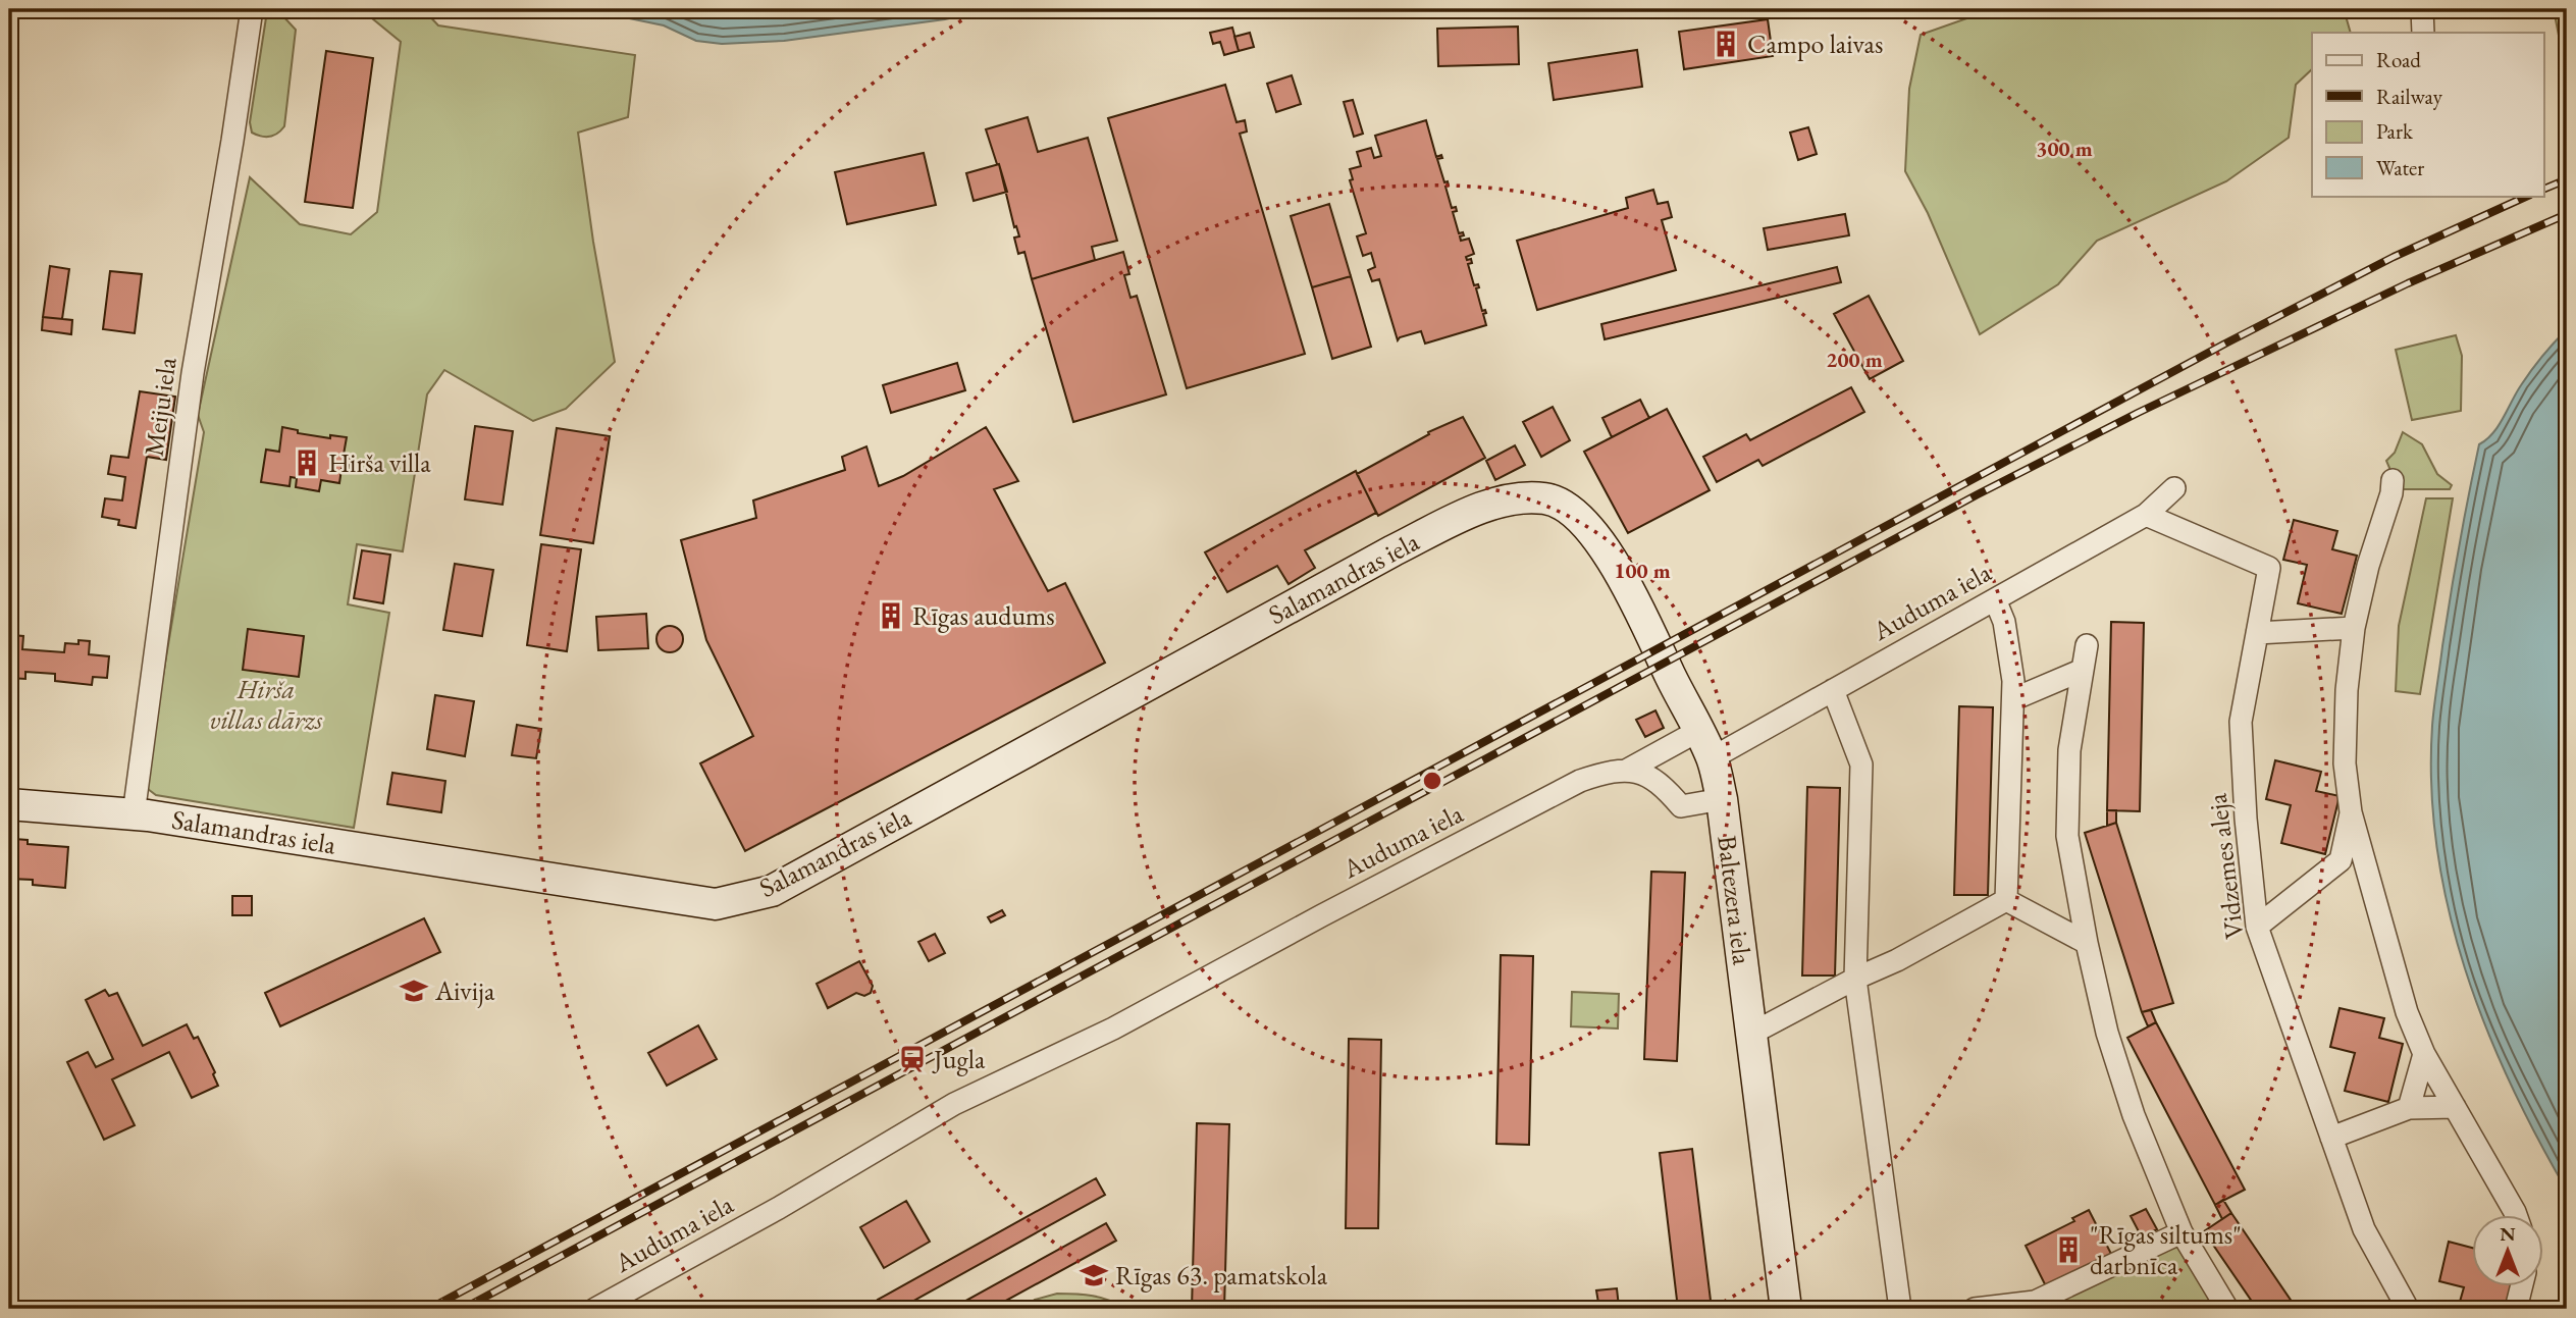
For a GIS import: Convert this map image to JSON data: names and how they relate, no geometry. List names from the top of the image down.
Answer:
{
  "streets": {
    "street": [
      "Meiju iela",
      "Salamandras iela",
      "Auduma iela",
      "Vidzemes aleja",
      "Baltezera iela"
    ]
  },
  "crossings": [
    ["Meiju iela", "Salamandras iela"],
    ["Salamandras iela", "Baltezera iela"],
    ["Auduma iela", "Vidzemes aleja"],
    ["Auduma iela", "Baltezera iela"]
  ],
  "parks": ["Hirša villas dārzs"],
  "places": {
    "building": [
      "Campo laivas",
      "Hirša villa",
      "Rīgas audums",
      "\"Rīgas siltums\" darbnīca"
    ],
    "school or university": ["Aivija", "Rīgas 63. pamatskola"],
    "station": ["Jugla"]
  },
  "legend": [
    "Road",
    "Railway",
    "Park",
    "Water"
  ],
  "north": "top",
  "rings": ["300 m", "200 m", "100 m"]
}
